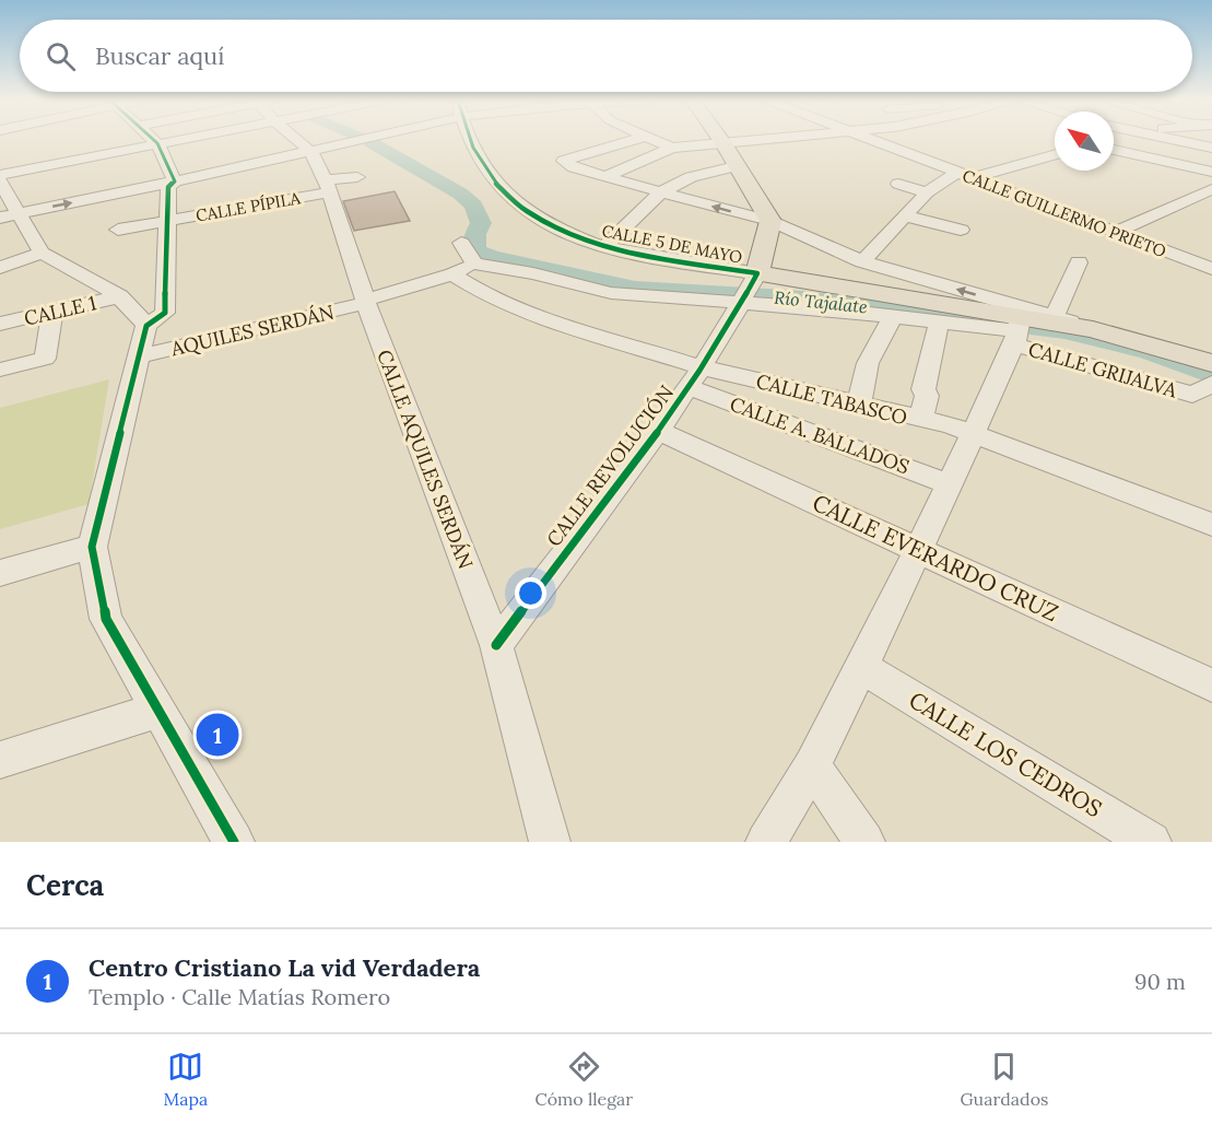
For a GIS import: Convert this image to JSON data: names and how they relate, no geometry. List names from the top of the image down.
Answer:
{
  "streets": {
    "main road": ["CALLE 5 DE MAYO", "CALLE REVOLUCIÓN"],
    "street": [
      "CALLE PÍPILA",
      "CALLE GUILLERMO PRIETO",
      "CALLE 1",
      "AQUILES SERDÁN",
      "CALLE GRIJALVA",
      "CALLE TABASCO",
      "CALLE A. BALLADOS",
      "CALLE AQUILES SERDÁN",
      "CALLE EVERARDO CRUZ",
      "CALLE LOS CEDROS"
    ]
  },
  "crossings": [
    ["CALLE PÍPILA", "CALLE AQUILES SERDÁN"],
    ["CALLE 5 DE MAYO", "CALLE GRIJALVA"],
    ["CALLE 5 DE MAYO", "CALLE REVOLUCIÓN"],
    ["AQUILES SERDÁN", "CALLE TABASCO"],
    ["AQUILES SERDÁN", "CALLE AQUILES SERDÁN"],
    ["CALLE TABASCO", "CALLE A. BALLADOS"],
    ["CALLE TABASCO", "CALLE REVOLUCIÓN"],
    ["CALLE A. BALLADOS", "CALLE REVOLUCIÓN"],
    ["CALLE AQUILES SERDÁN", "CALLE REVOLUCIÓN"],
    ["CALLE REVOLUCIÓN", "CALLE EVERARDO CRUZ"]
  ],
  "water": ["Río Tajalate"],
  "north": "top left",
  "page": {
    "search": "Buscar aquí",
    "pins": "1",
    "heading": "Cerca",
    "list": [
      {
        "mark": "1",
        "name": "Centro Cristiano La vid Verdadera",
        "note": "Templo · Calle Matías Romero",
        "value": "90 m"
      }
    ],
    "nav": ["Mapa", "Cómo llegar", "Guardados"]
  }
}
